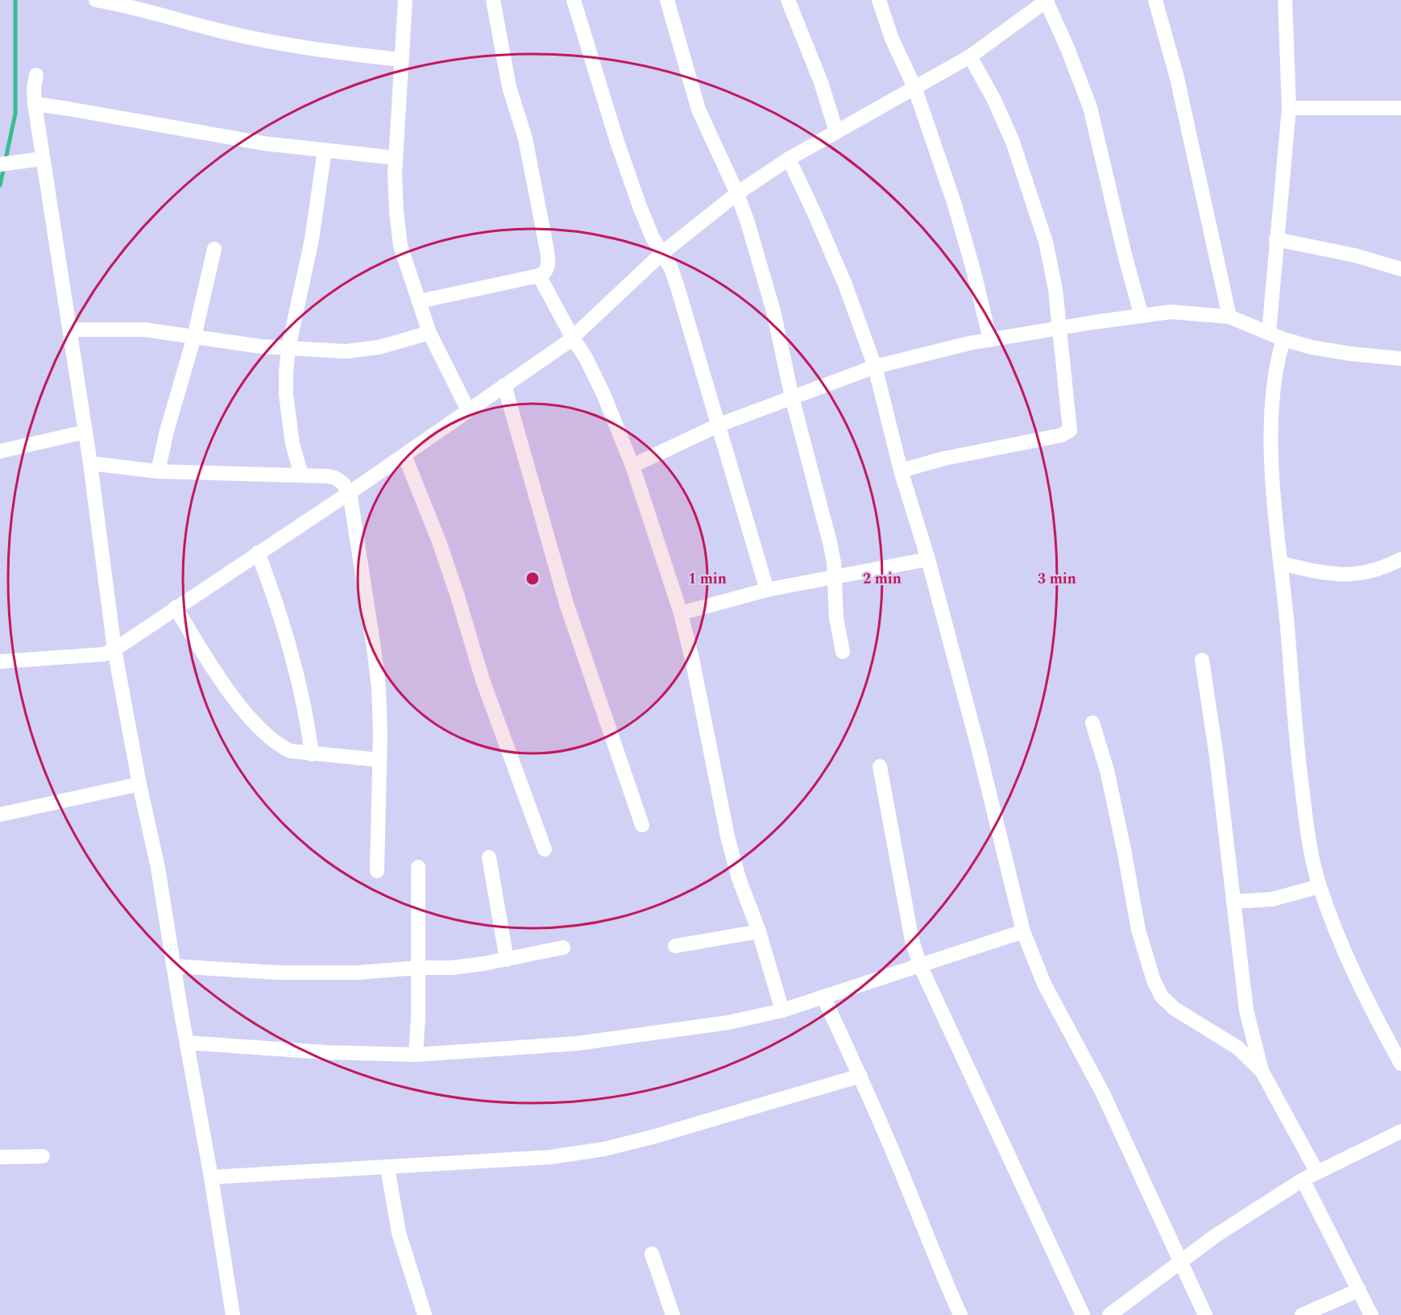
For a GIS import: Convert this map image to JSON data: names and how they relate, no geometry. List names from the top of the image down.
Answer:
{
  "rings": ["1 min", "2 min", "3 min"]
}
